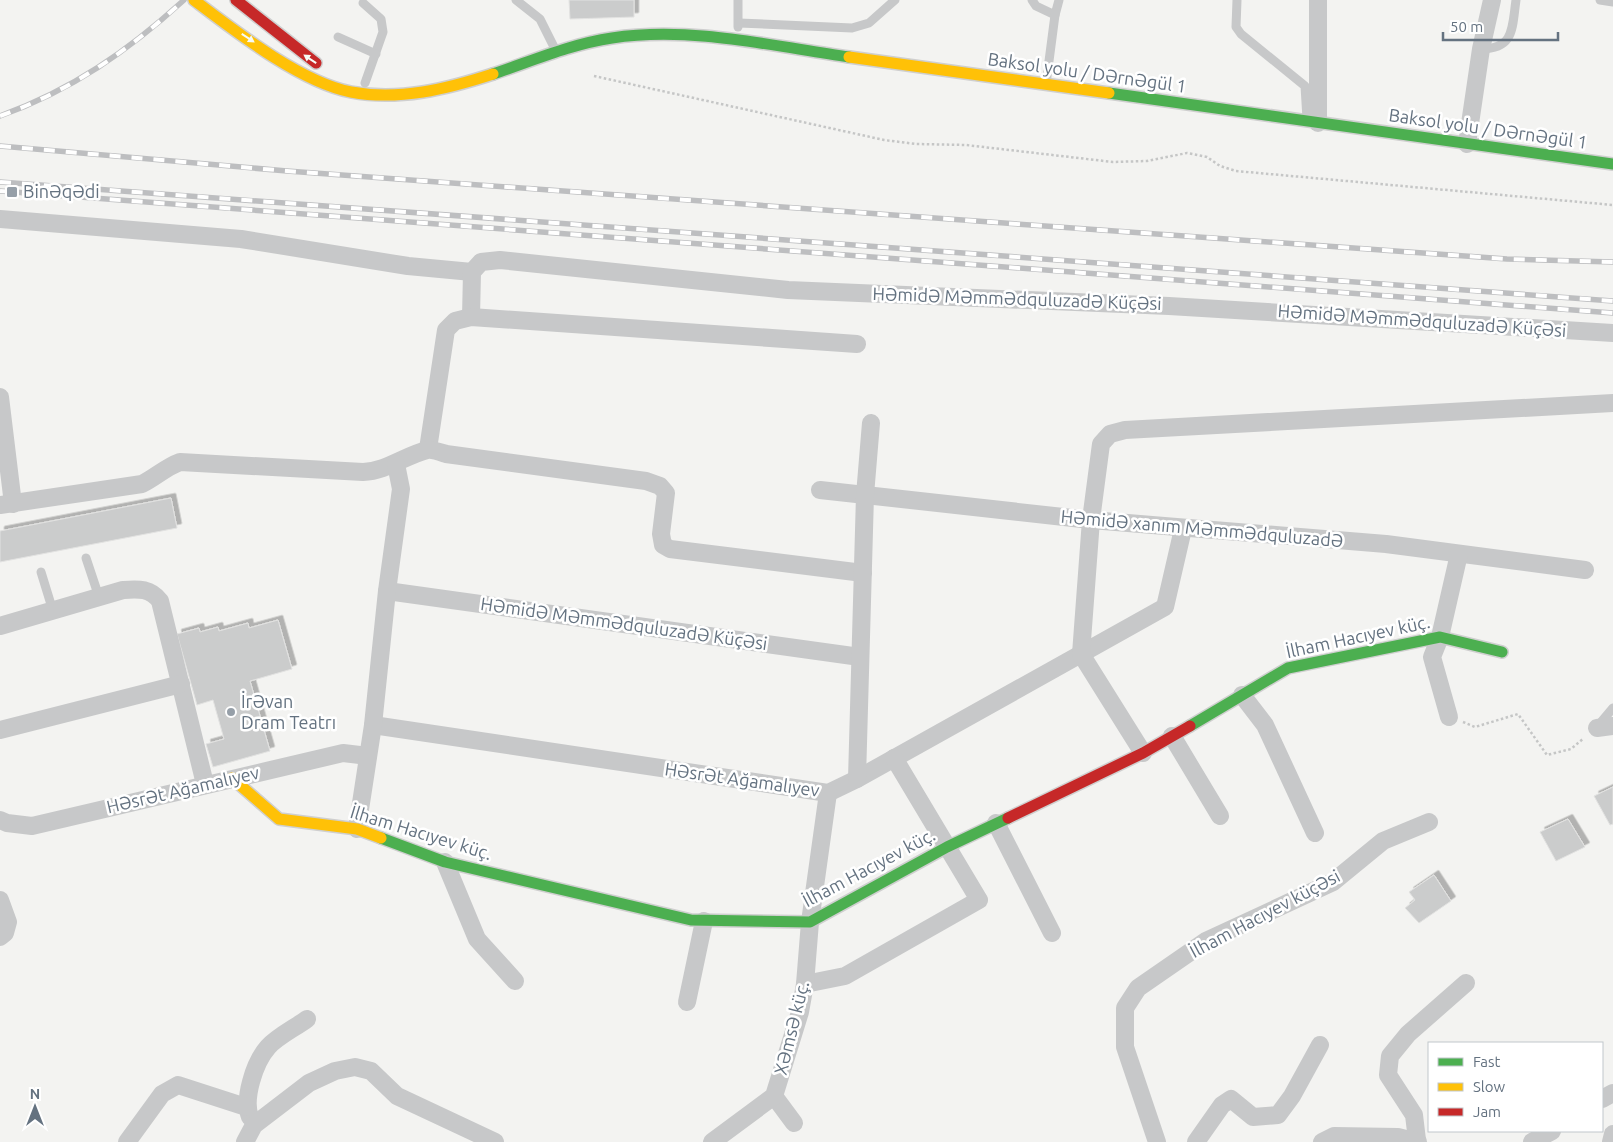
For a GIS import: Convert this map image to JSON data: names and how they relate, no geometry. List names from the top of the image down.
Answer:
{
  "streets": {
    "main road": ["Baksol yolu / Dərnəgül 1", "İlham Hacıyev küç."],
    "street": [
      "Həmidə Məmmədquluzadə Küçəsi",
      "Həmidə xanım Məmmədquluzadə",
      "Həsrət Ağamalıyev",
      "İlham Hacıyev küçəsi",
      "Xəmsə küç."
    ]
  },
  "crossings": [
    ["Həmidə xanım Məmmədquluzadə", "Həsrət Ağamalıyev"],
    ["İlham Hacıyev küç.", "Həsrət Ağamalıyev"],
    ["İlham Hacıyev küç.", "Xəmsə küç."],
    ["Həsrət Ağamalıyev", "Xəmsə küç."]
  ],
  "places": {
    "transit": ["Binəqədi"],
    "other": ["İrəvan Dram Teatrı"]
  },
  "legend": ["Fast", "Slow", "Jam"],
  "scale_bar": "50 m",
  "north": "top"
}
